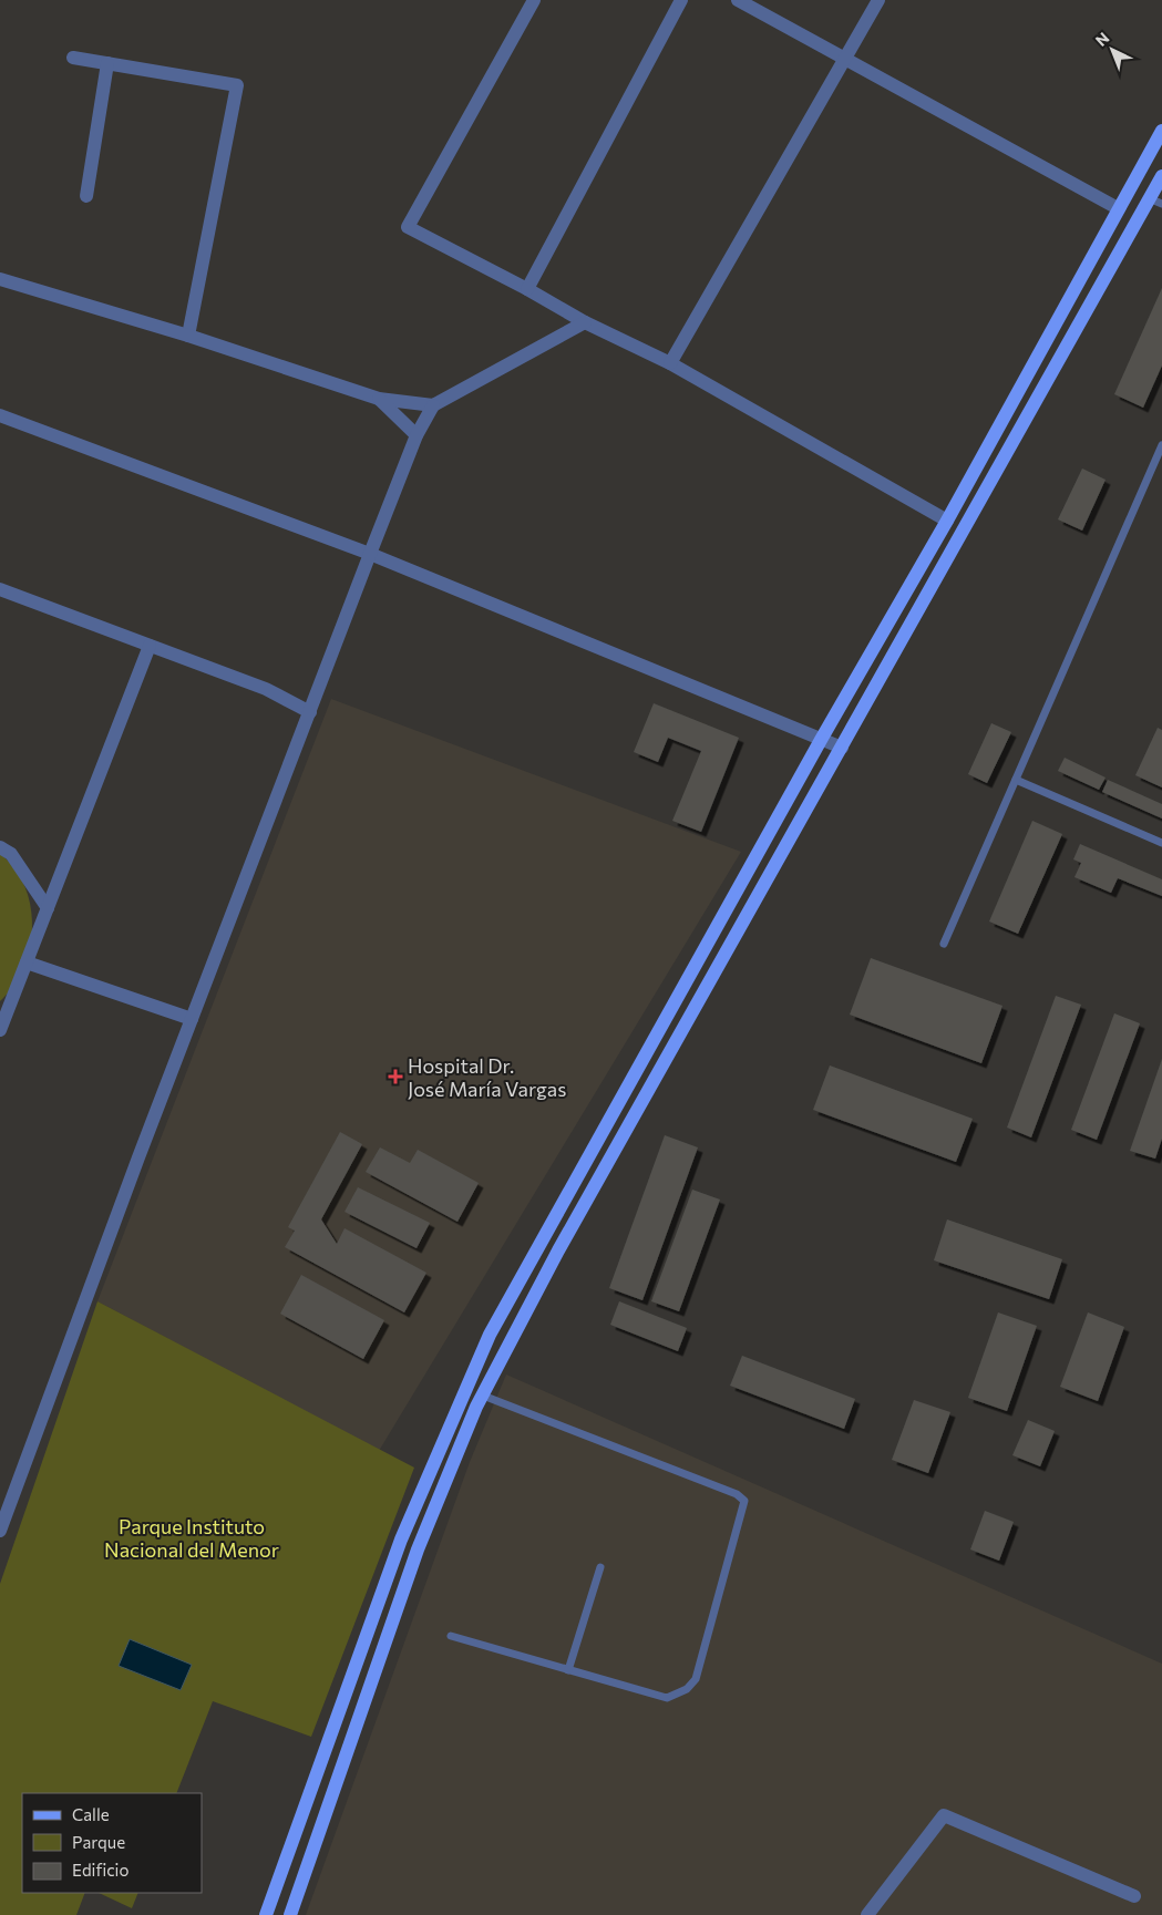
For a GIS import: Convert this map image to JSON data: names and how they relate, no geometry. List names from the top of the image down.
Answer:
{
  "parks": ["Parque Instituto Nacional del Menor"],
  "places": {
    "health": ["Hospital Dr. José María Vargas"]
  },
  "legend": ["Calle", "Parque", "Edificio"],
  "north": "top left"
}
